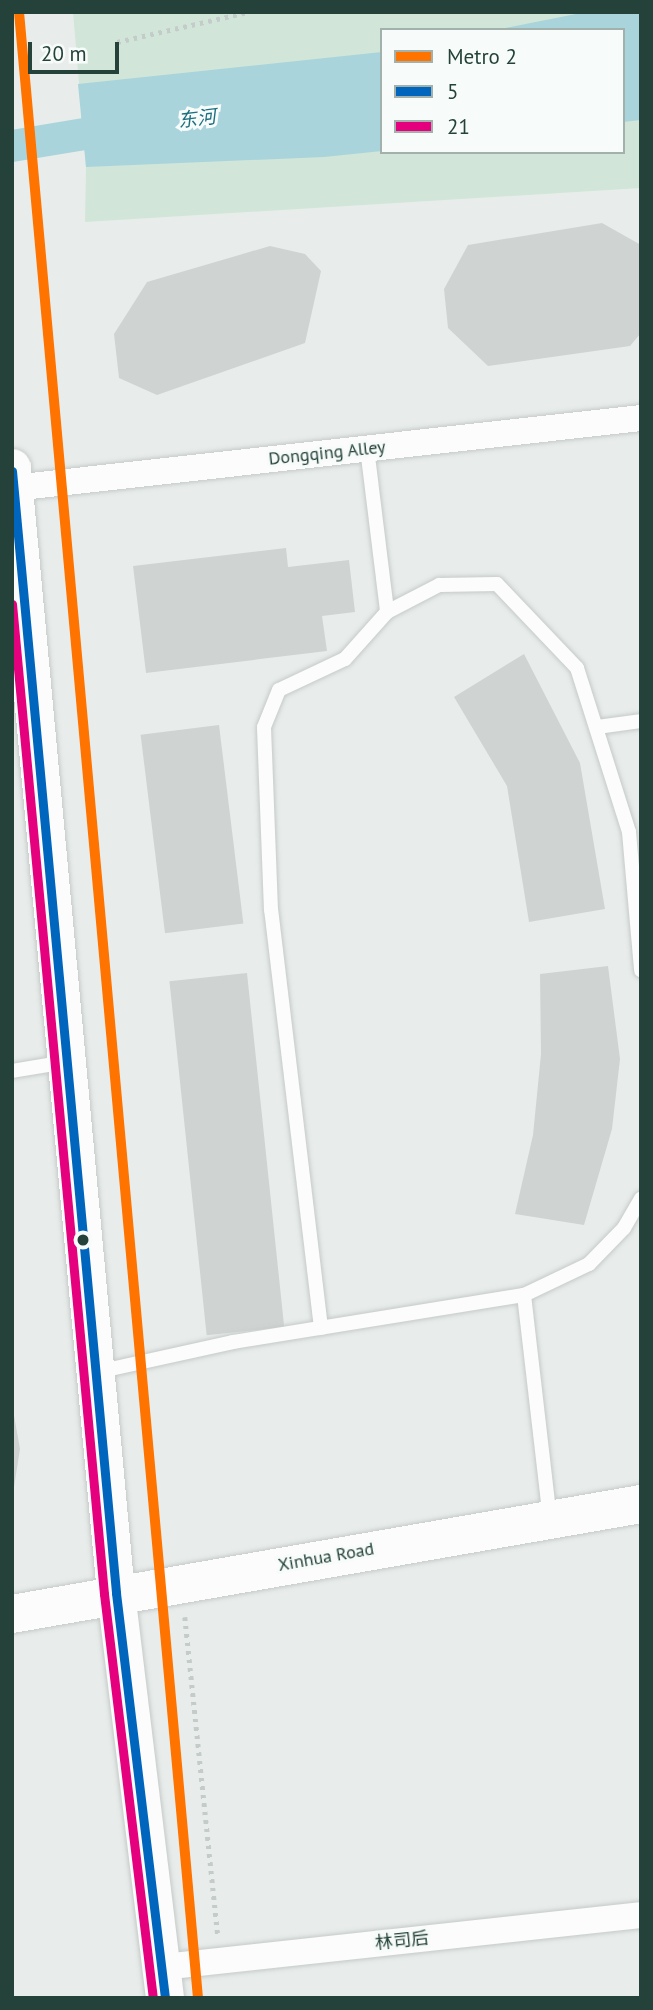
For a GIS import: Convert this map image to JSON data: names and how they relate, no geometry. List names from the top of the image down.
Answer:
{
  "streets": {
    "main road": ["Xinhua Road"],
    "street": ["Dongqing Alley", "林司后"]
  },
  "water": ["东河"],
  "lines": ["metro line 2", "transit line 5", "transit line 21"],
  "legend": ["Metro 2", "5", "21"],
  "scale_bar": "20 m"
}
